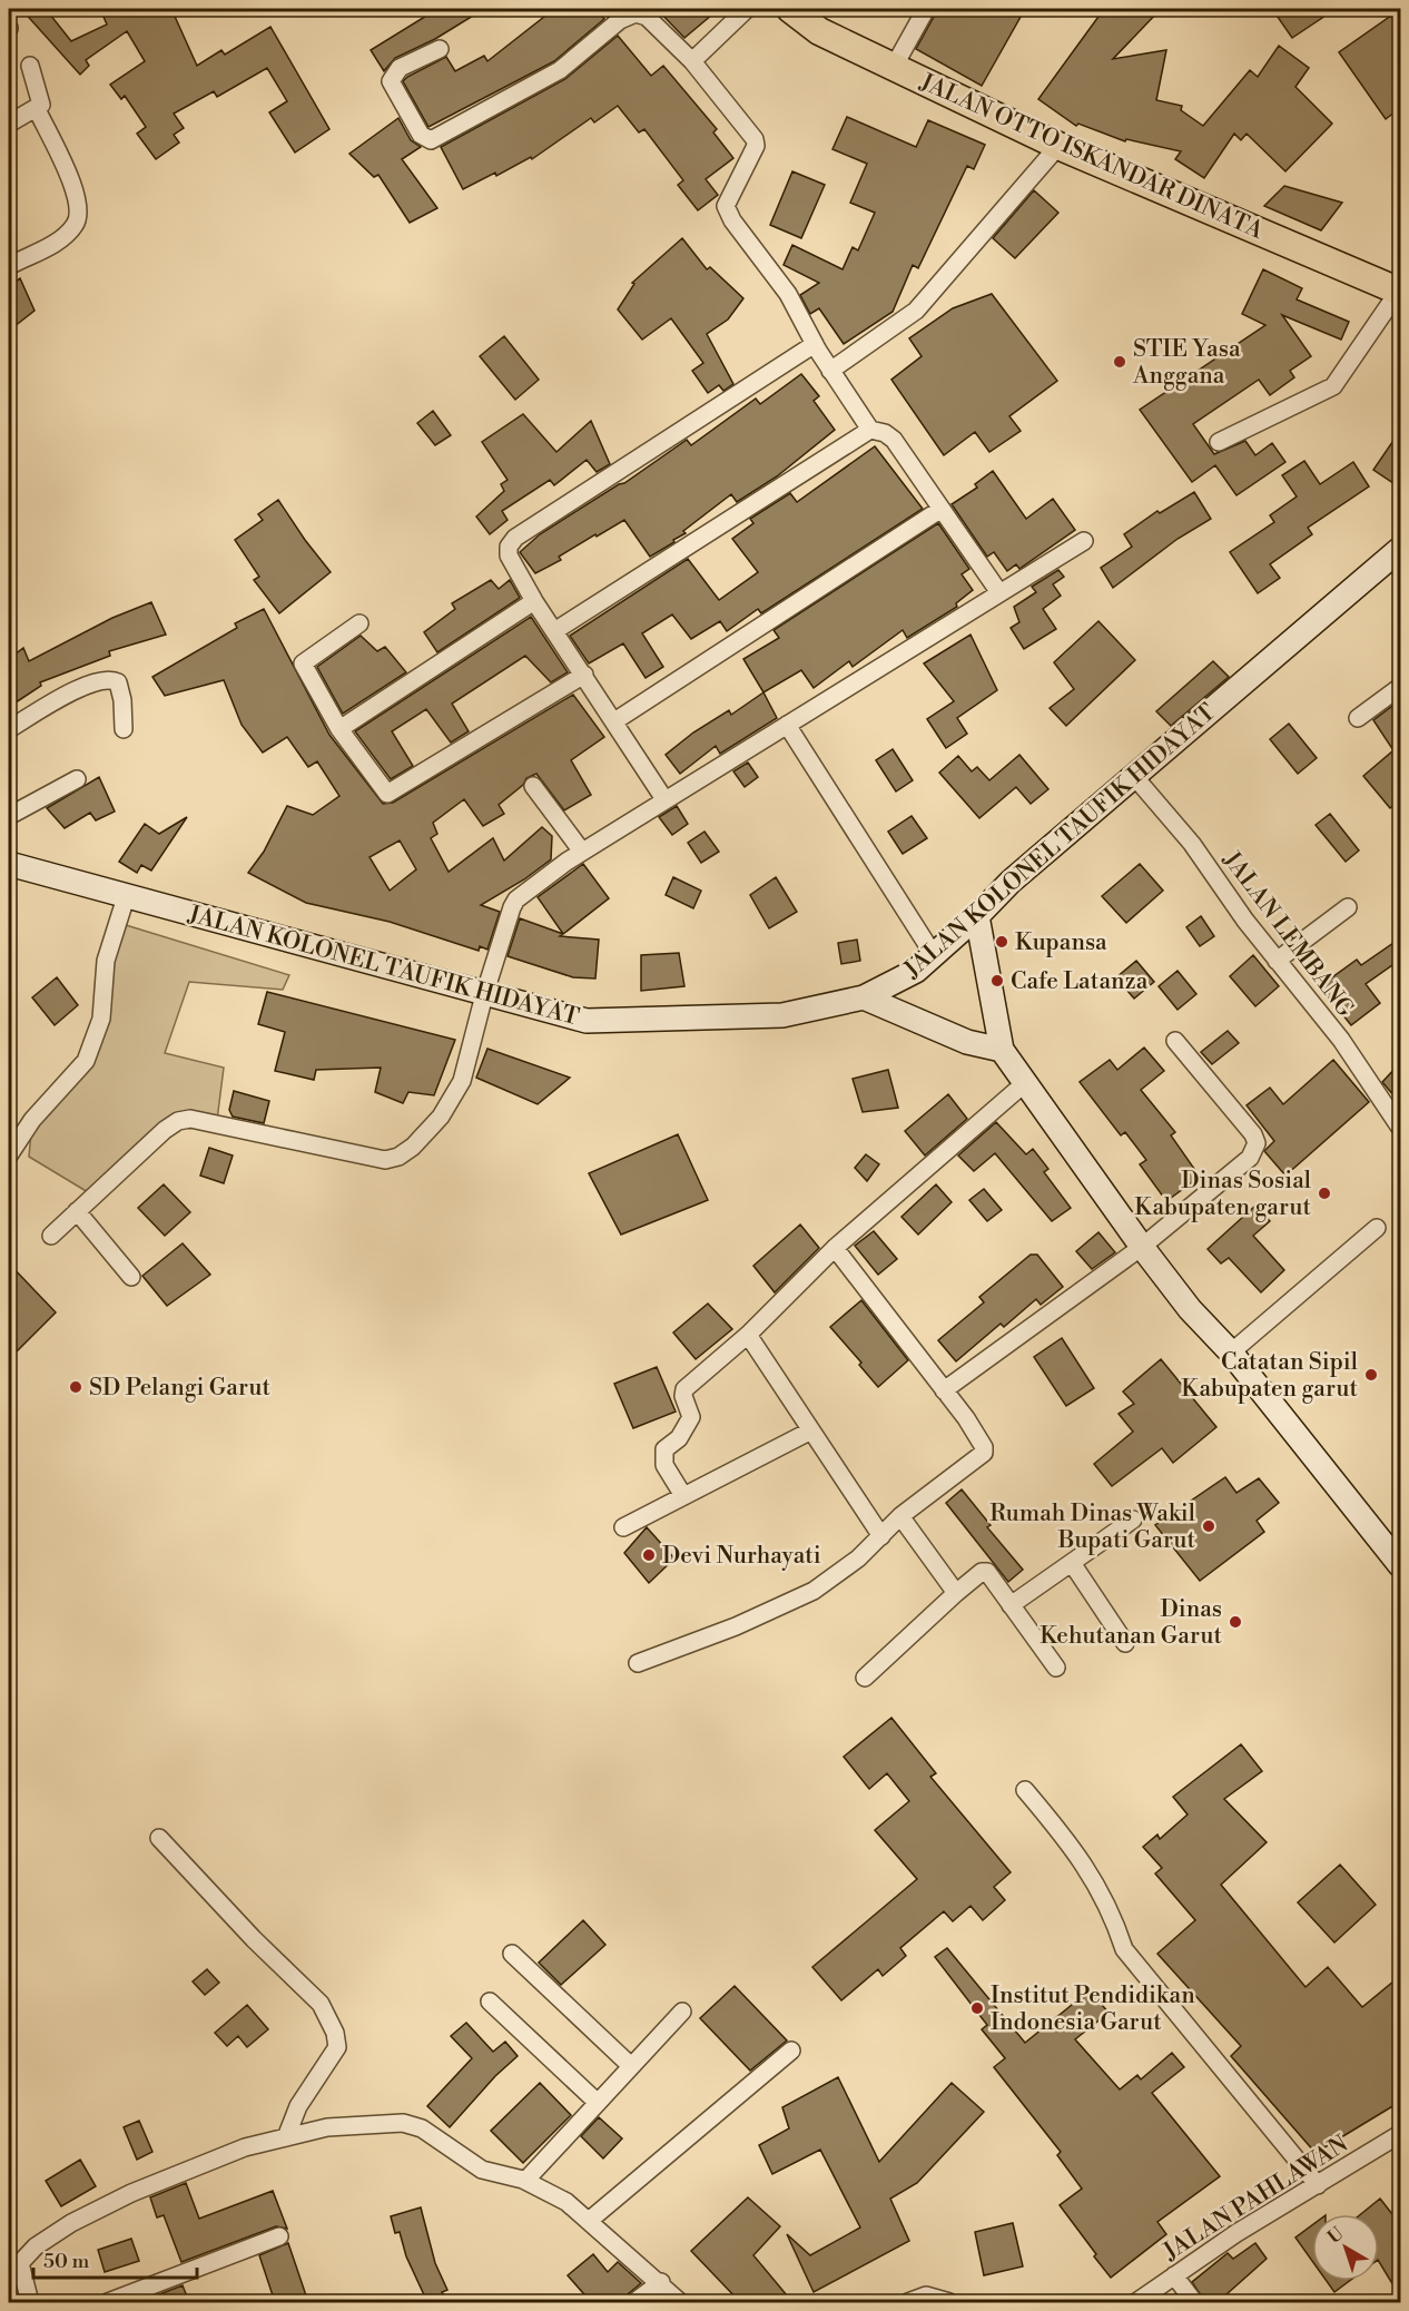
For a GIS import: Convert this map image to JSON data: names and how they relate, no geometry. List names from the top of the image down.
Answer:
{
  "streets": {
    "main road": ["JALAN OTTO ISKANDAR DINATA", "JALAN KOLONEL TAUFIK HIDAYAT"],
    "street": ["JALAN LEMBANG", "JALAN PAHLAWAN"]
  },
  "crossings": [
    ["JALAN KOLONEL TAUFIK HIDAYAT", "JALAN LEMBANG"]
  ],
  "places": [
    "STIE Yasa Anggana",
    "Kupansa",
    "Cafe Latanza",
    "Dinas Sosial Kabupaten garut",
    "Catatan Sipil Kabupaten garut",
    "SD Pelangi Garut",
    "Rumah Dinas Wakil Bupati Garut",
    "Devi Nurhayati",
    "Dinas Kehutanan Garut",
    "Institut Pendidikan Indonesia Garut"
  ],
  "scale_bar": "50 m",
  "north": "top left"
}
